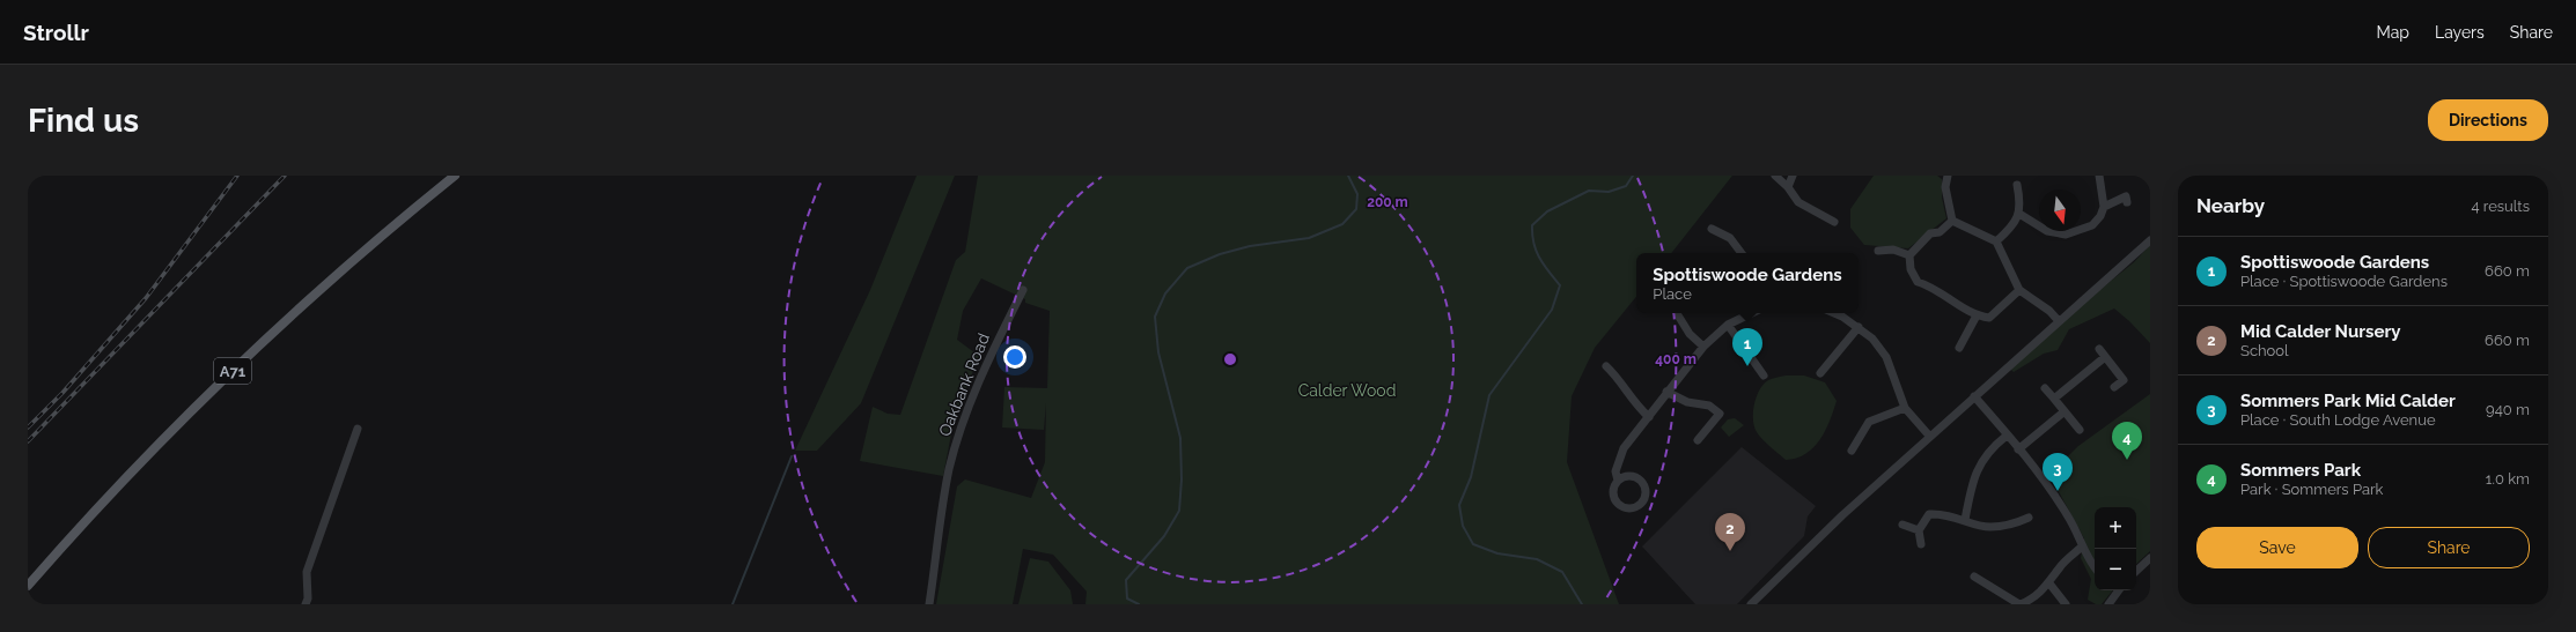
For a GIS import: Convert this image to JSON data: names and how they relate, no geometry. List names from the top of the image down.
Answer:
{
  "streets": {
    "main road": ["A71"],
    "street": ["Oakbank Road"]
  },
  "parks": ["Calder Wood"],
  "north": "bottom",
  "page": {
    "header": "Strollr",
    "nav": ["Map", "Layers", "Share"],
    "buttons": [
      "Directions",
      ["Save", "Share"]
    ],
    "title": "Find us",
    "heading": ["Nearby", "4 results"],
    "list": [
      {
        "mark": "1",
        "name": "Spottiswoode Gardens",
        "note": "Place · Spottiswoode Gardens",
        "value": "660 m"
      },
      {
        "mark": "2",
        "name": "Mid Calder Nursery",
        "note": "School",
        "value": "660 m"
      },
      {
        "mark": "3",
        "name": "Sommers Park Mid Calder",
        "note": "Place · South Lodge Avenue",
        "value": "940 m"
      },
      {
        "mark": "4",
        "name": "Sommers Park",
        "note": "Park · Sommers Park",
        "value": "1.0 km"
      }
    ],
    "popup": ["Spottiswoode Gardens", "Place"],
    "pins": [
      "1",
      "4",
      "3",
      "2"
    ],
    "map_buttons": ["+", "−"]
  },
  "rings": ["200 m", "400 m"]
}
